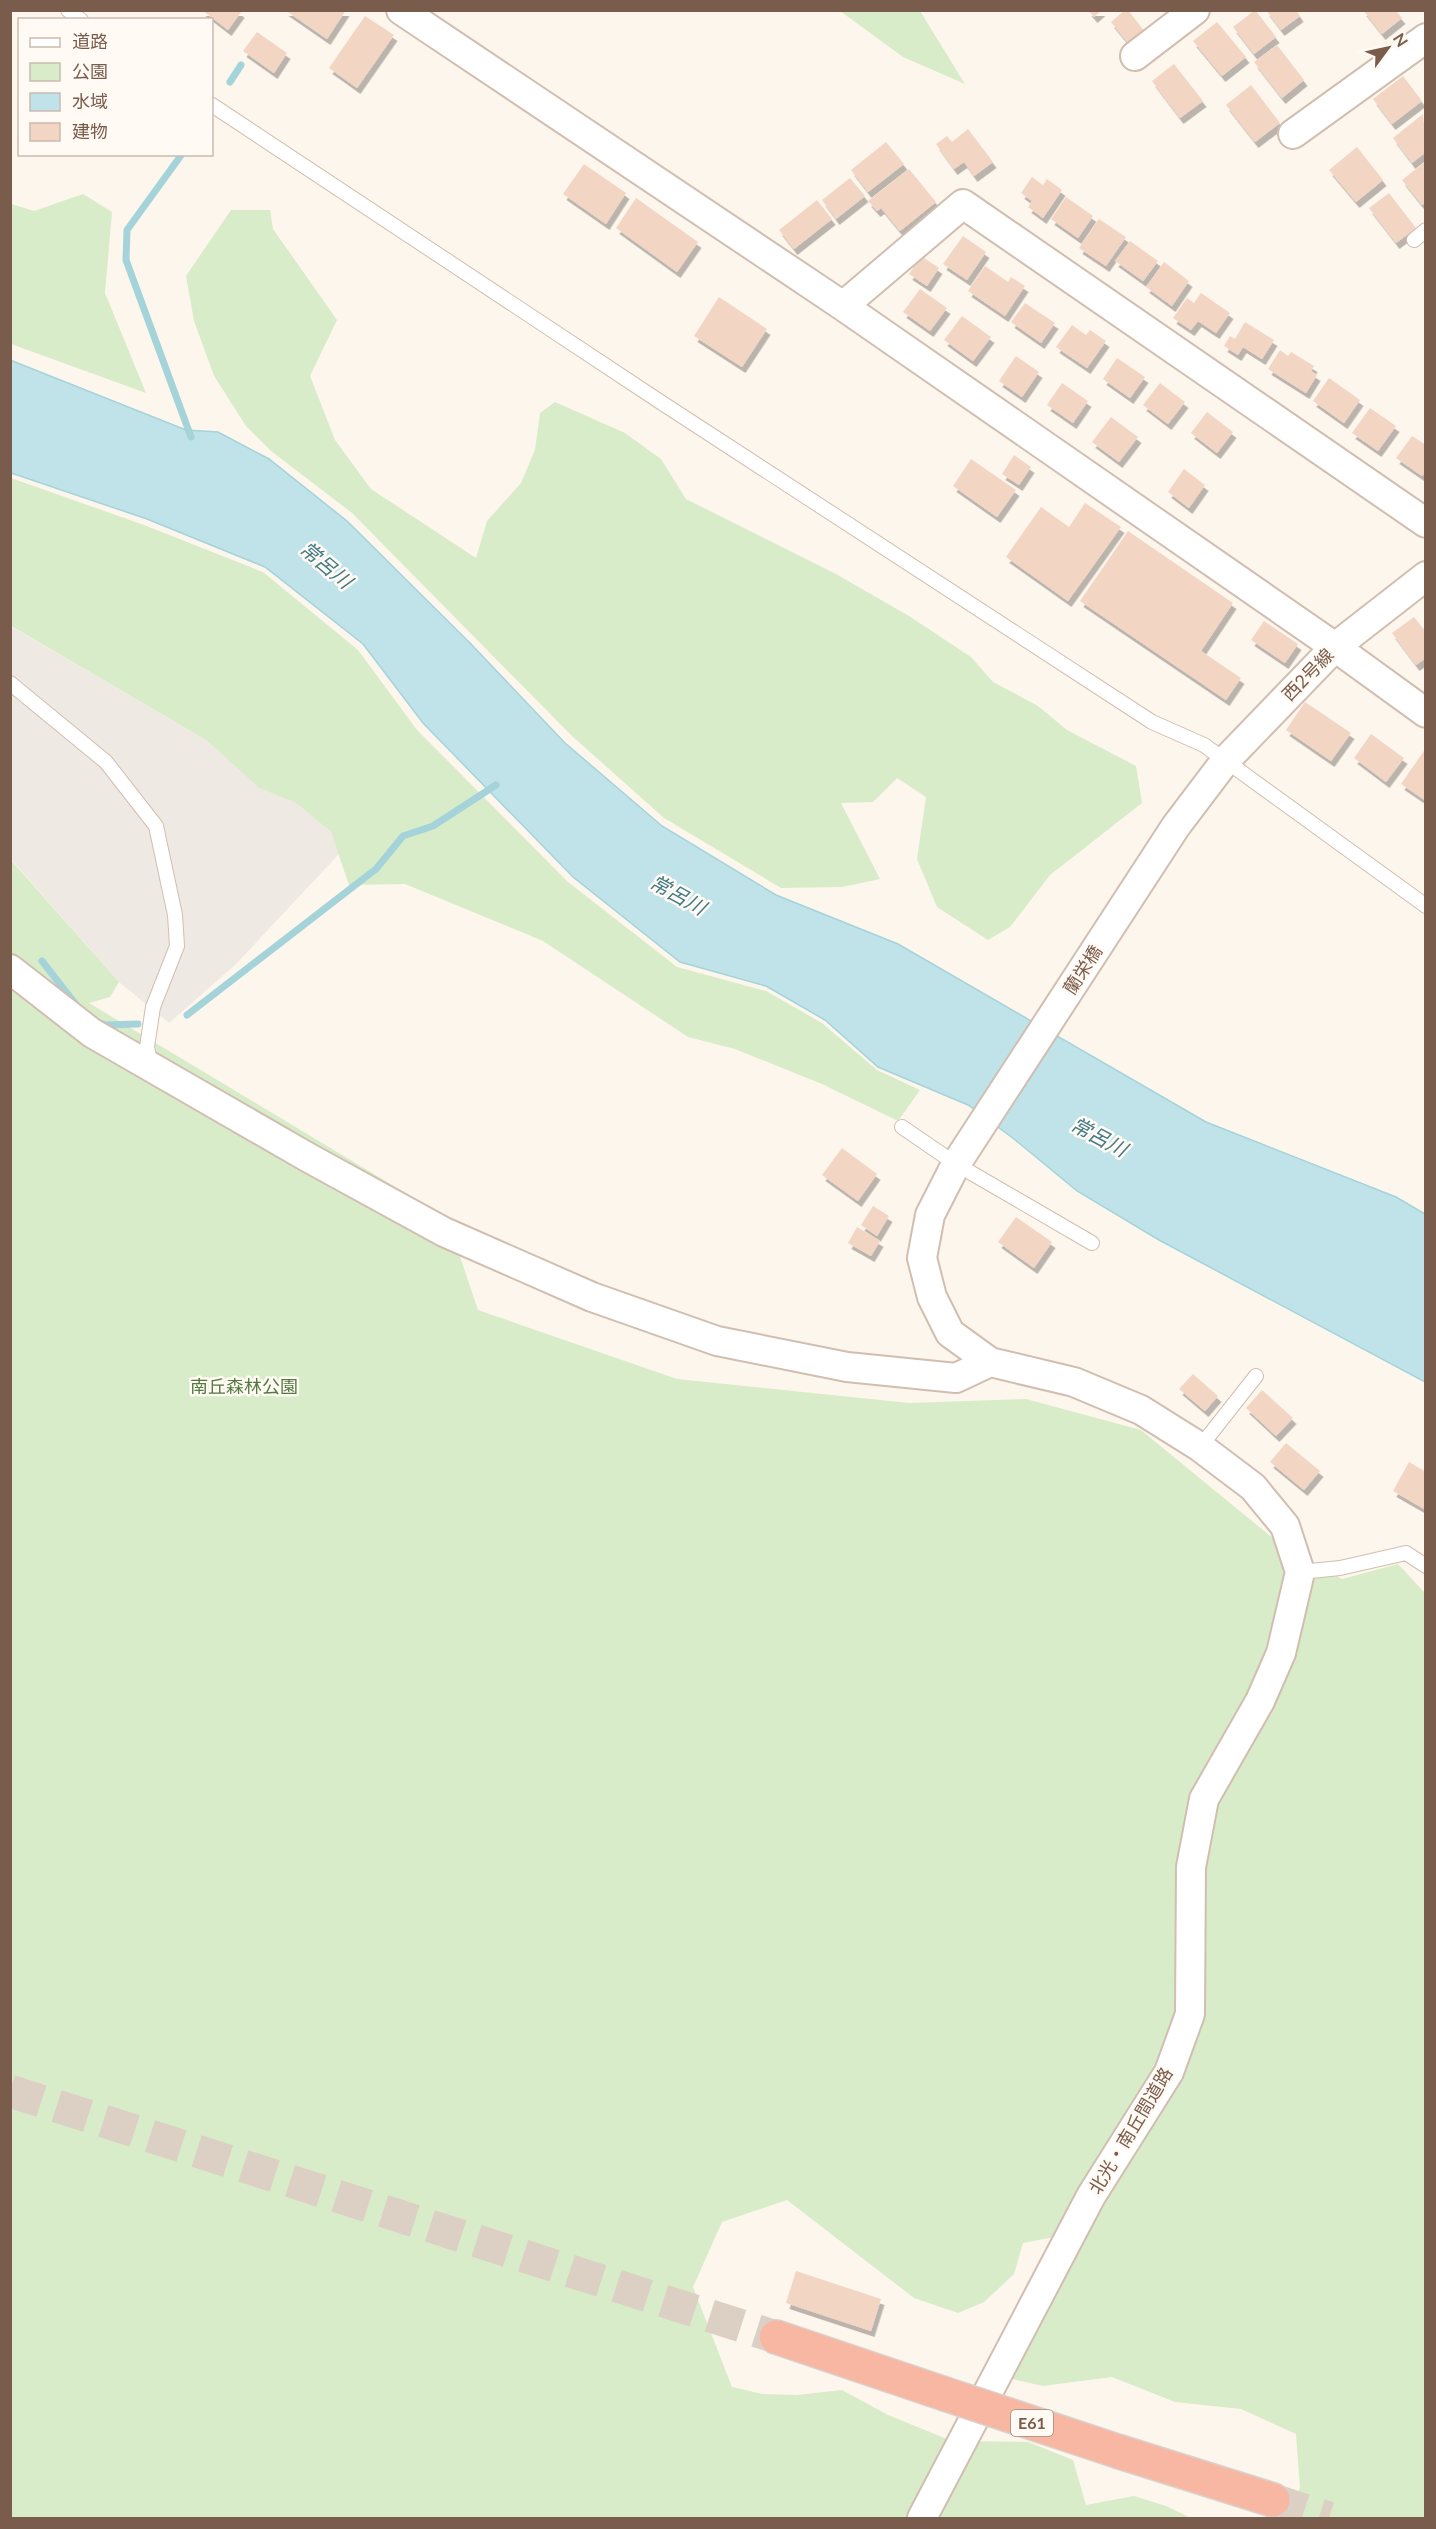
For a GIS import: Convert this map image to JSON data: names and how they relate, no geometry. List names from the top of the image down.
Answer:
{
  "streets": {
    "highway": ["E61"],
    "street": ["西2号線", "蘭栄橋", "北光・南丘間道路"]
  },
  "crossings": [
    ["西2号線", "蘭栄橋"]
  ],
  "water": ["常呂川"],
  "parks": ["南丘森林公園"],
  "legend": [
    "道路",
    "公園",
    "水域",
    "建物"
  ],
  "north": "top right"
}
